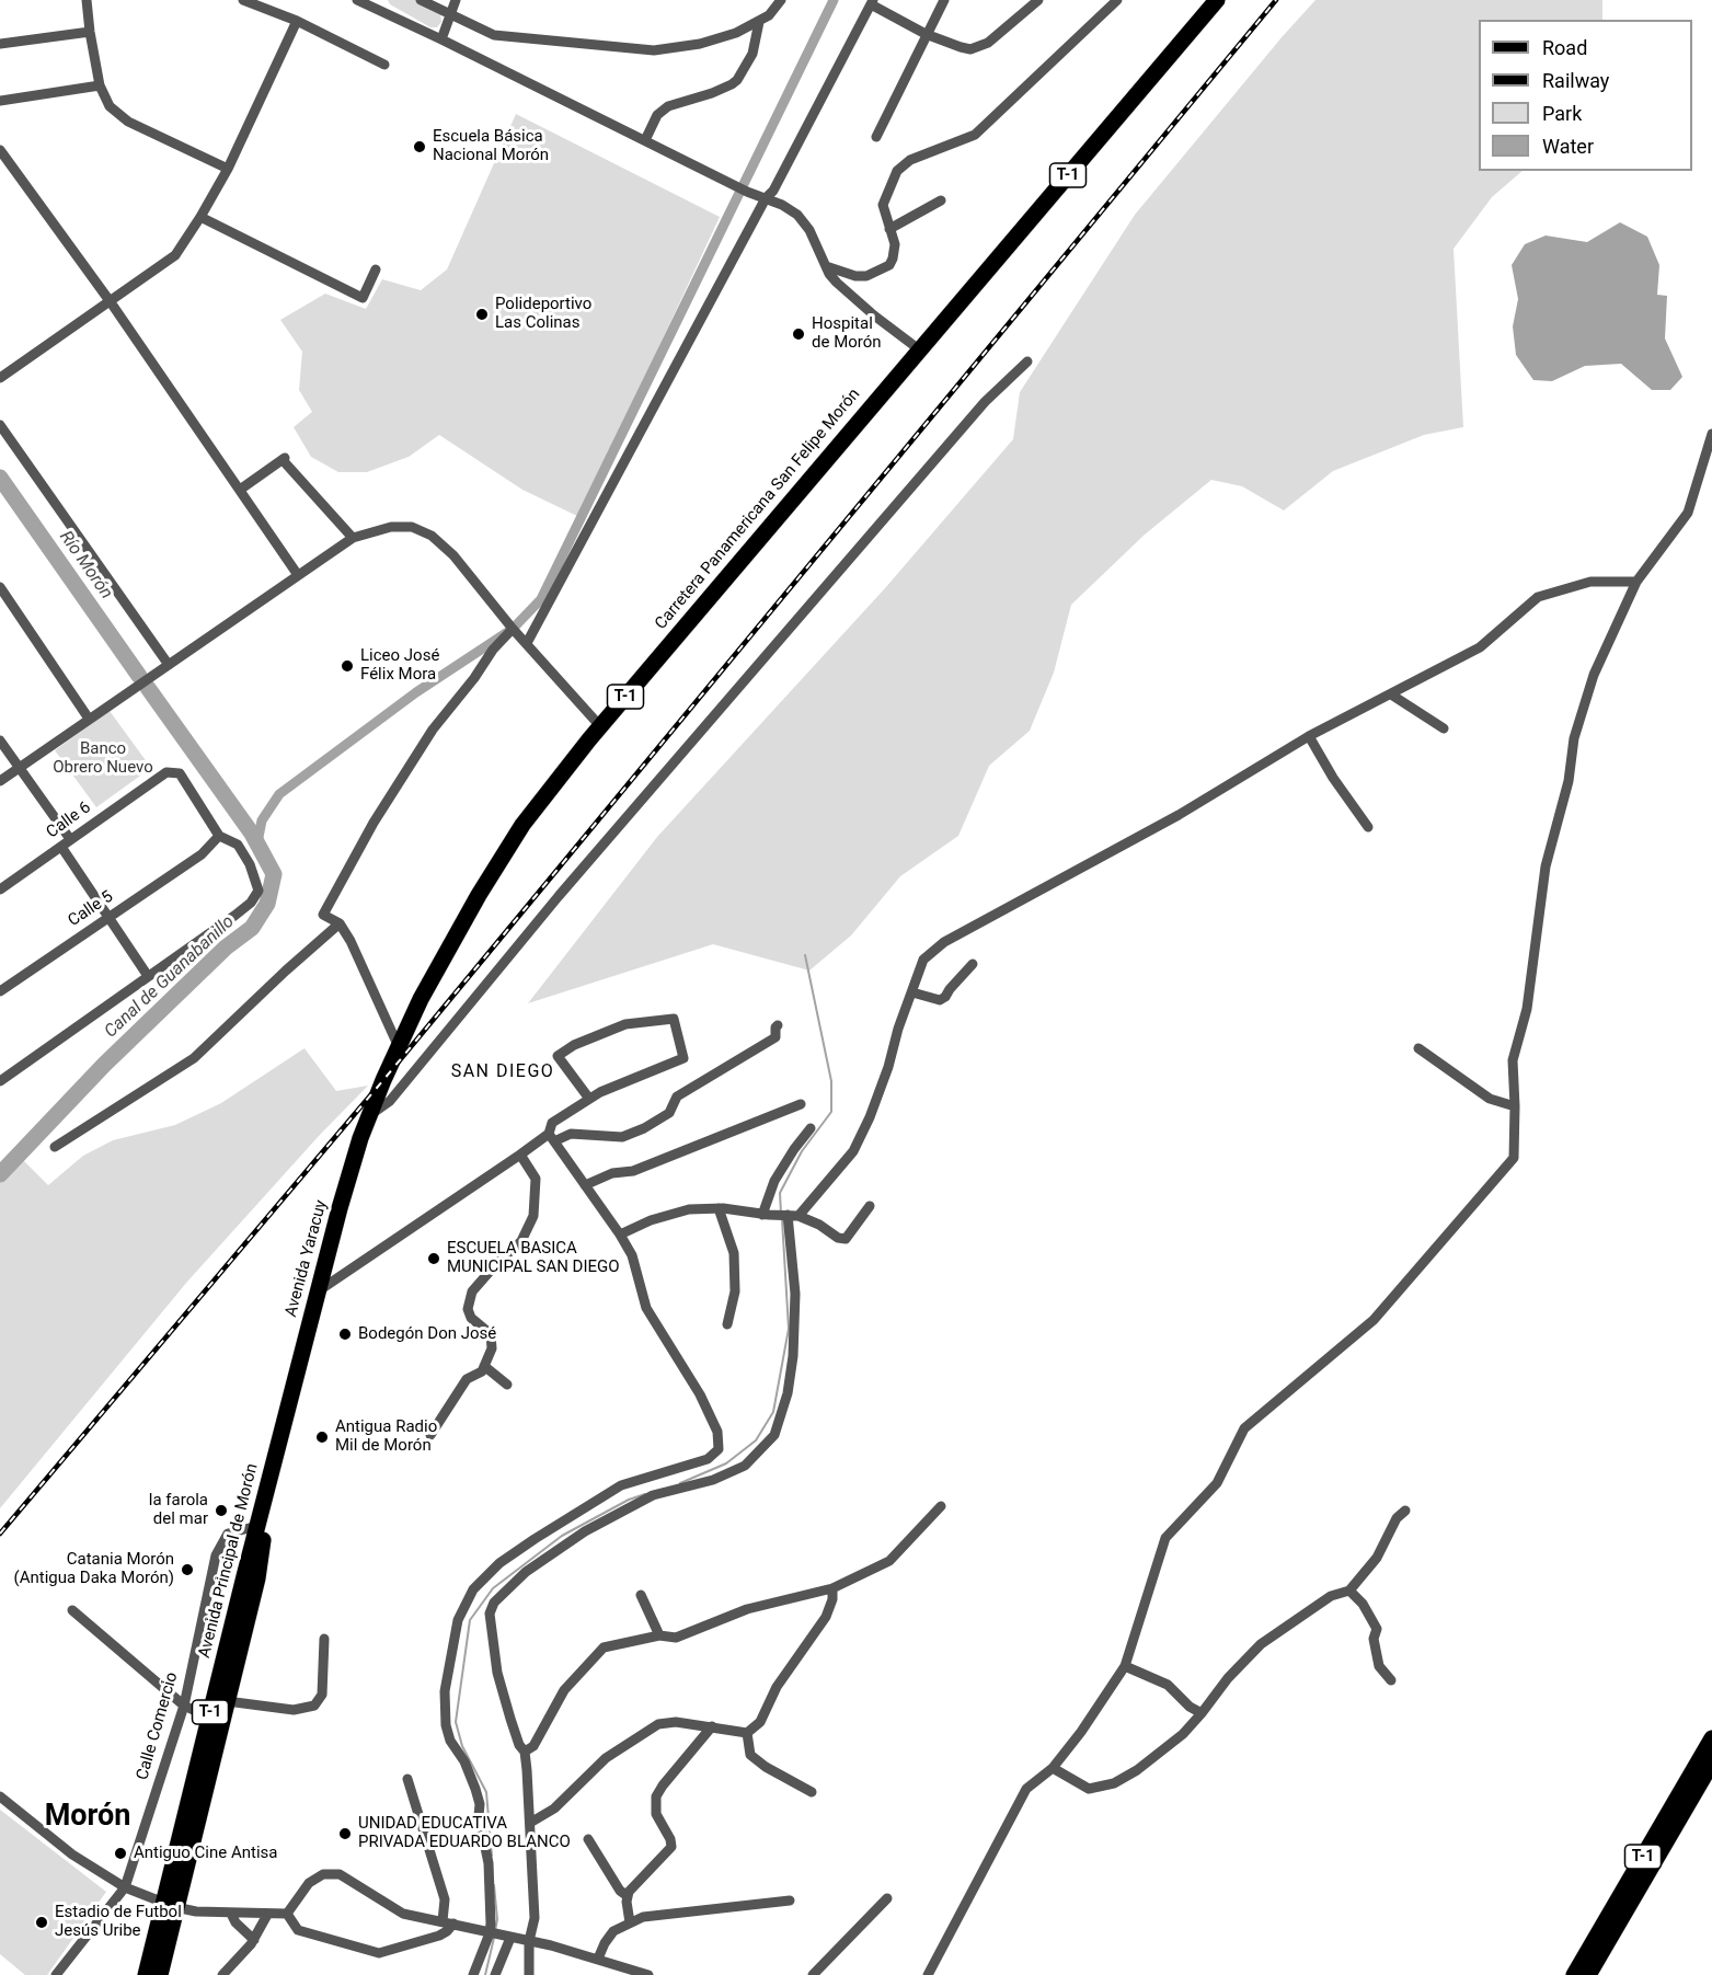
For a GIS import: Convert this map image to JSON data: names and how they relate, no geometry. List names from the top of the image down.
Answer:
{
  "streets": {
    "main road": [
      "T-1",
      "Carretera Panamericana San Felipe Morón",
      "Avenida Yaracuy",
      "Avenida Principal de Morón"
    ],
    "street": ["Calle 6", "Calle 5", "Calle Comercio"]
  },
  "crossings": [
    ["Carretera Panamericana San Felipe Morón", "Avenida Yaracuy"],
    ["Calle 6", "Calle 5"],
    ["Avenida Yaracuy", "Avenida Principal de Morón"],
    ["Avenida Principal de Morón", "Calle Comercio"]
  ],
  "districts": ["SAN DIEGO", "Morón"],
  "water": ["Río Morón", "Canal de Guanabanillo"],
  "parks": ["Banco Obrero Nuevo"],
  "places": [
    "Escuela Básica Nacional Morón",
    "Polideportivo Las Colinas",
    "Hospital de Morón",
    "Liceo José Félix Mora",
    "ESCUELA BASICA MUNICIPAL SAN DIEGO",
    "Bodegón Don José",
    "Antigua Radio Mil de Morón",
    "la farola del mar",
    "Catania Morón (Antigua Daka Morón)",
    "UNIDAD EDUCATIVA PRIVADA EDUARDO BLANCO",
    "Antiguo Cine Antisa",
    "Estadio de Futbol Jesús Uribe"
  ],
  "legend": [
    "Road",
    "Railway",
    "Park",
    "Water"
  ]
}
